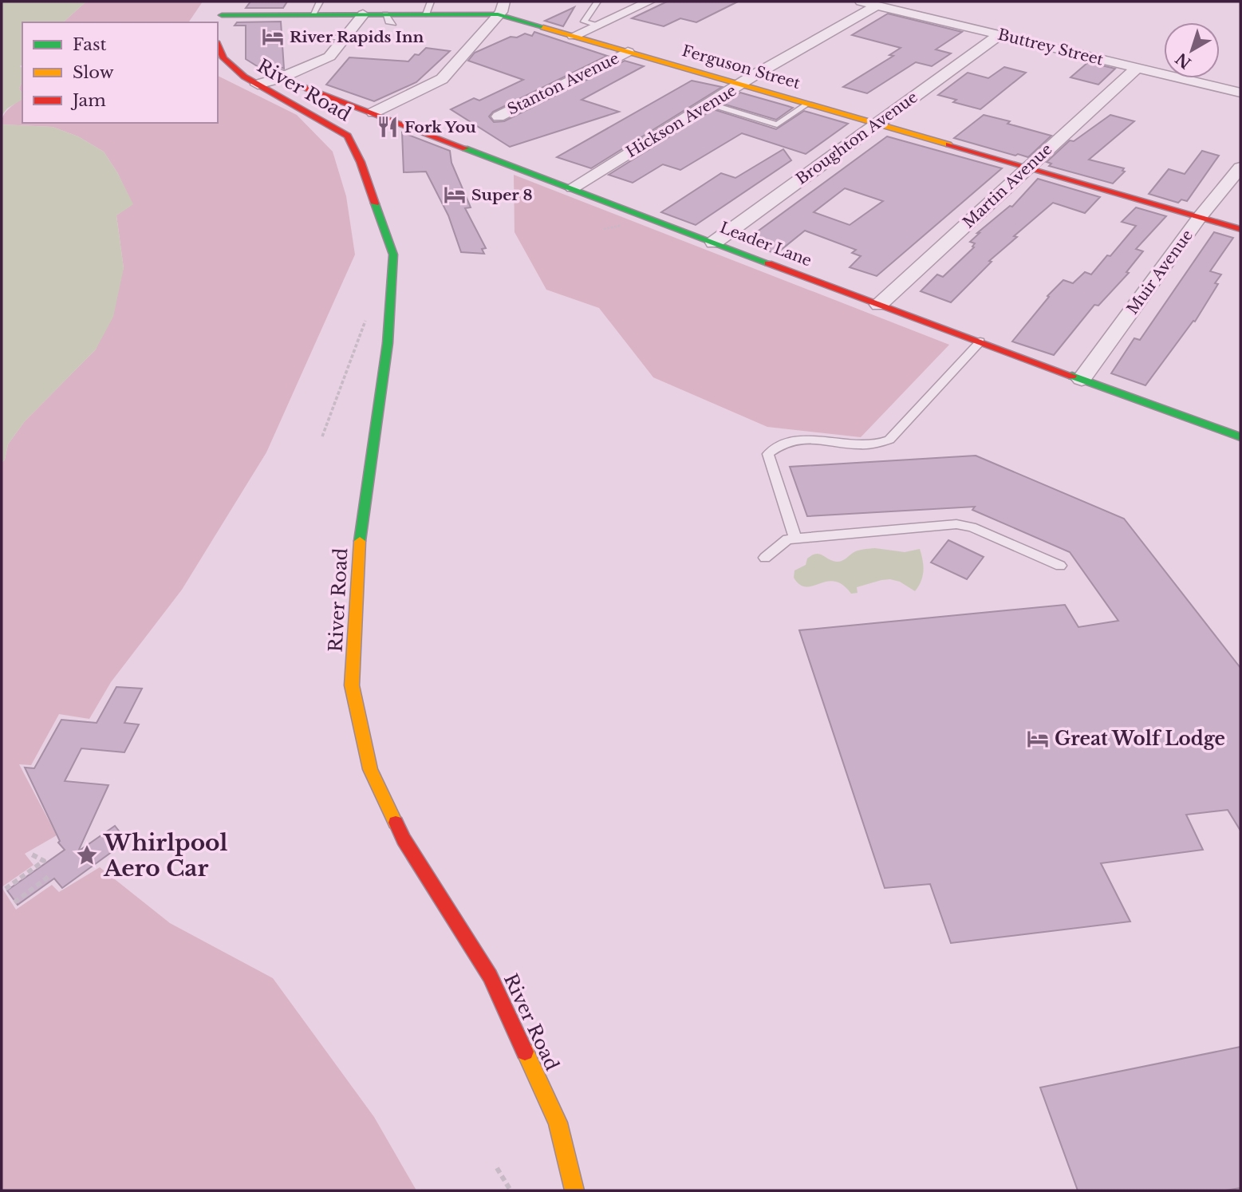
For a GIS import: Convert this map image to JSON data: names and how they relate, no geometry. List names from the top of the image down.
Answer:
{
  "streets": {
    "street": [
      "Buttrey Street",
      "Ferguson Street",
      "Stanton Avenue",
      "River Road",
      "Hickson Avenue",
      "Broughton Avenue",
      "Martin Avenue",
      "Leader Lane",
      "Muir Avenue"
    ]
  },
  "crossings": [
    ["Buttrey Street", "Hickson Avenue"],
    ["Buttrey Street", "Broughton Avenue"],
    ["Buttrey Street", "Martin Avenue"],
    ["Ferguson Street", "Stanton Avenue"],
    ["Ferguson Street", "Hickson Avenue"],
    ["Ferguson Street", "Broughton Avenue"],
    ["Ferguson Street", "Martin Avenue"],
    ["Ferguson Street", "Muir Avenue"],
    ["Hickson Avenue", "Leader Lane"],
    ["Broughton Avenue", "Leader Lane"],
    ["Martin Avenue", "Leader Lane"],
    ["Leader Lane", "Muir Avenue"]
  ],
  "places": {
    "hotel": ["River Rapids Inn", "Super 8", "Great Wolf Lodge"],
    "restaurant": ["Fork You"],
    "place": ["Whirlpool Aero Car"]
  },
  "legend": ["Fast", "Slow", "Jam"],
  "north": "bottom left"
}
